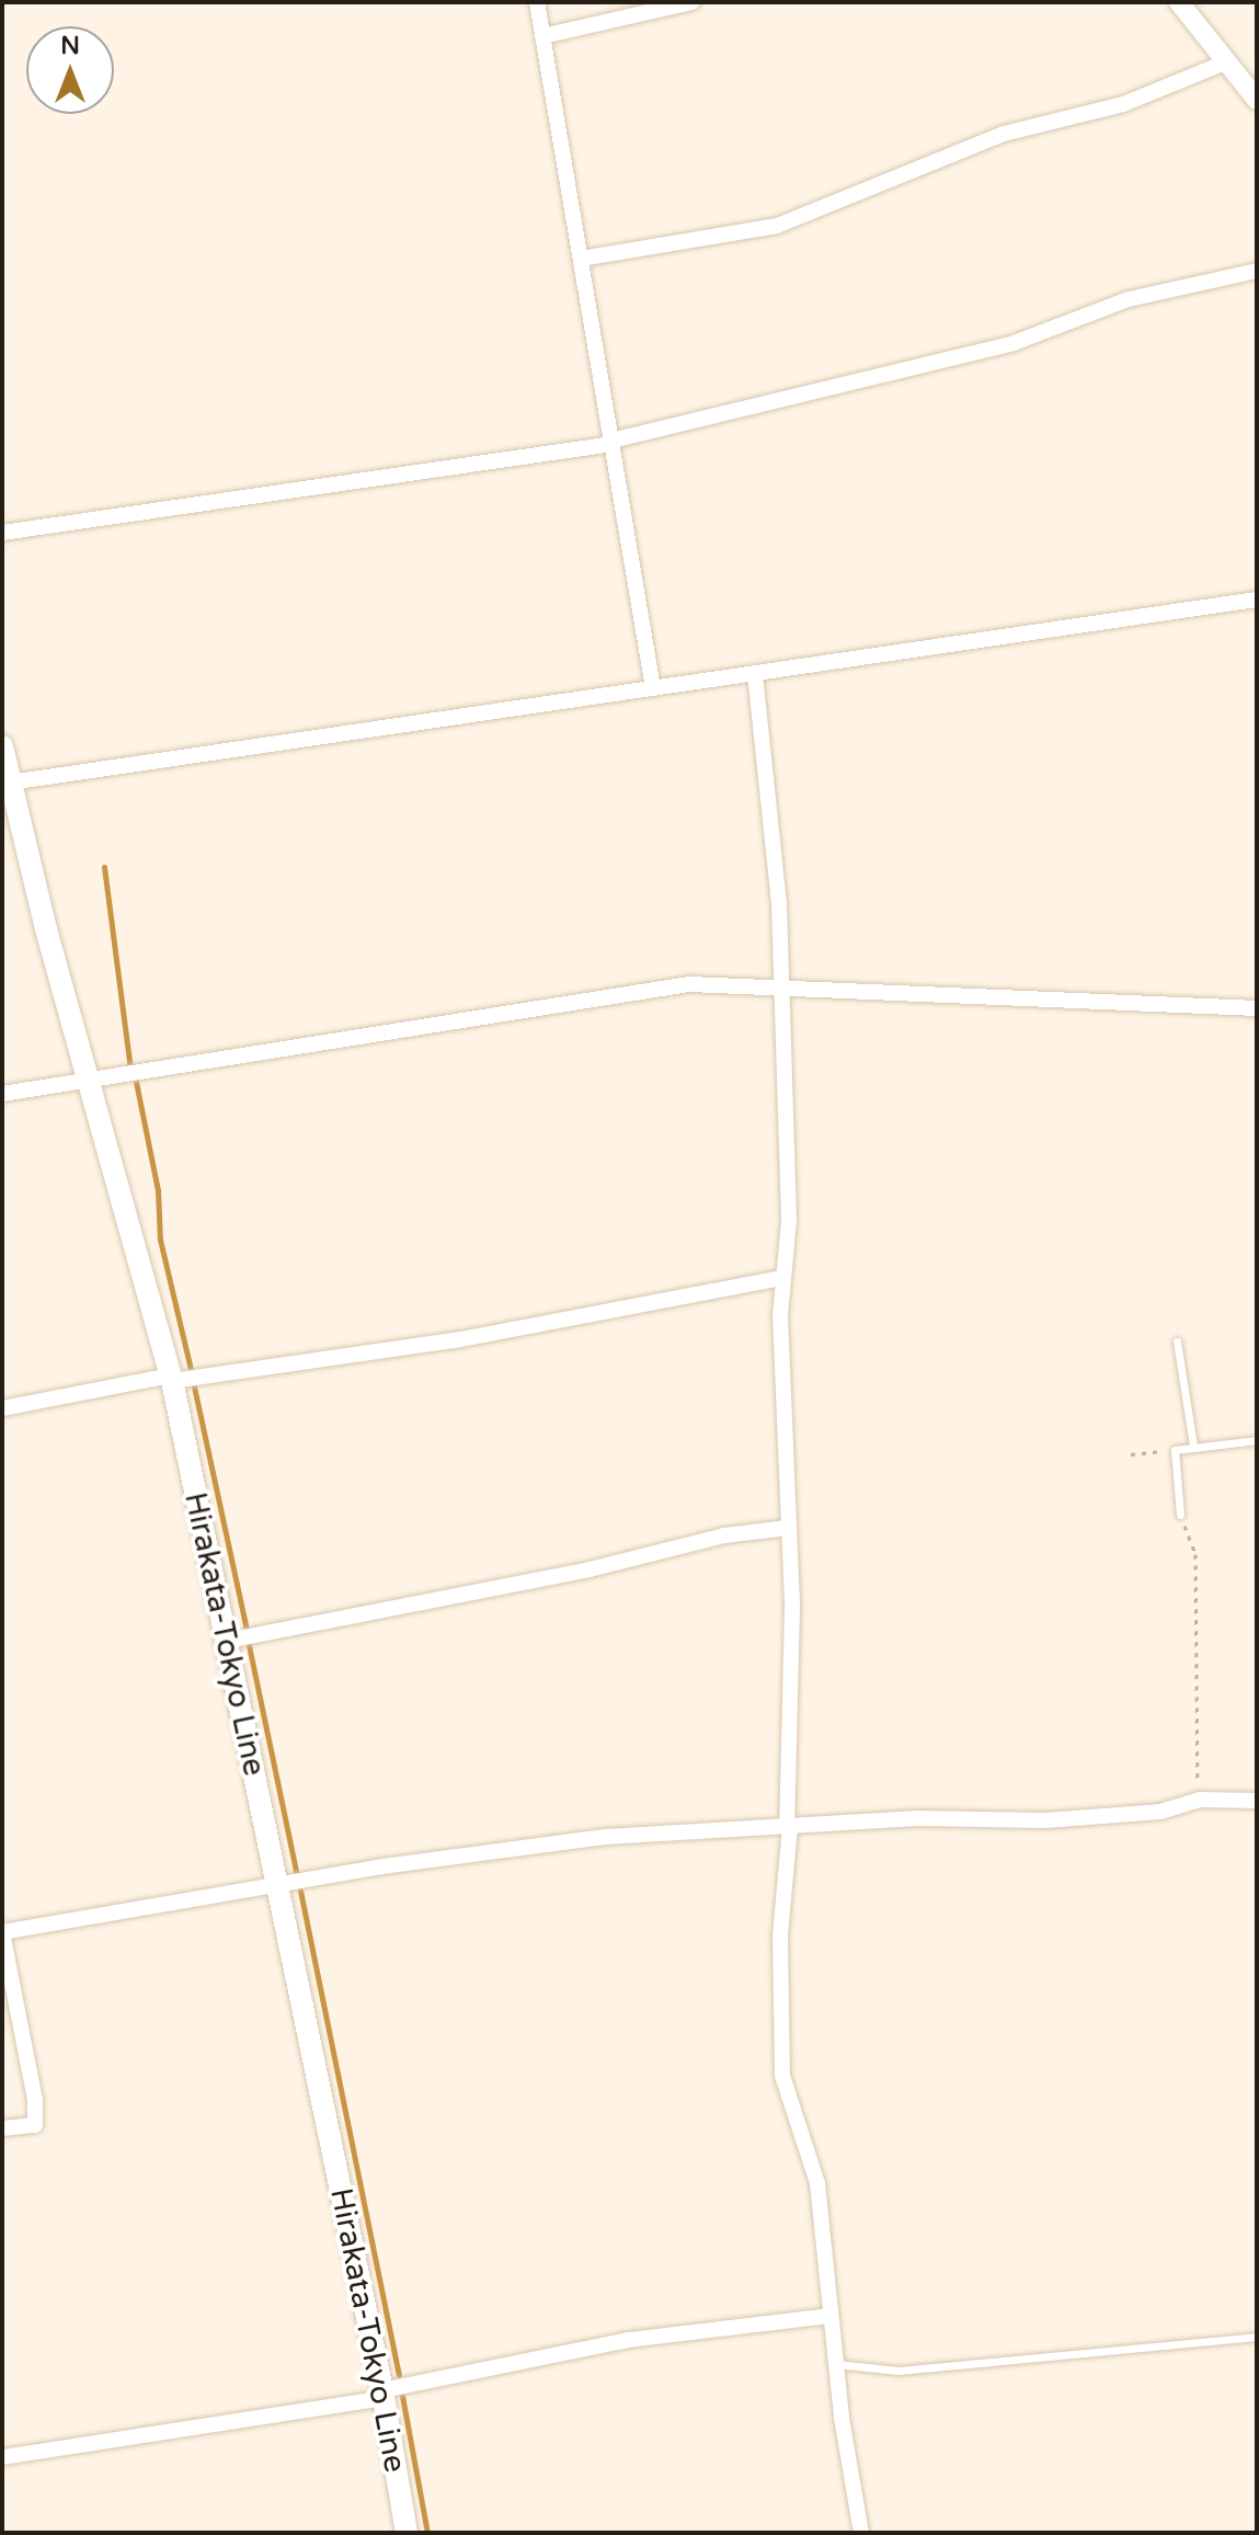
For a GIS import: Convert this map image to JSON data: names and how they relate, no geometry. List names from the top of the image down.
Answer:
{
  "streets": {
    "main road": ["Hirakata-Tokyo Line"]
  },
  "north": "top"
}
